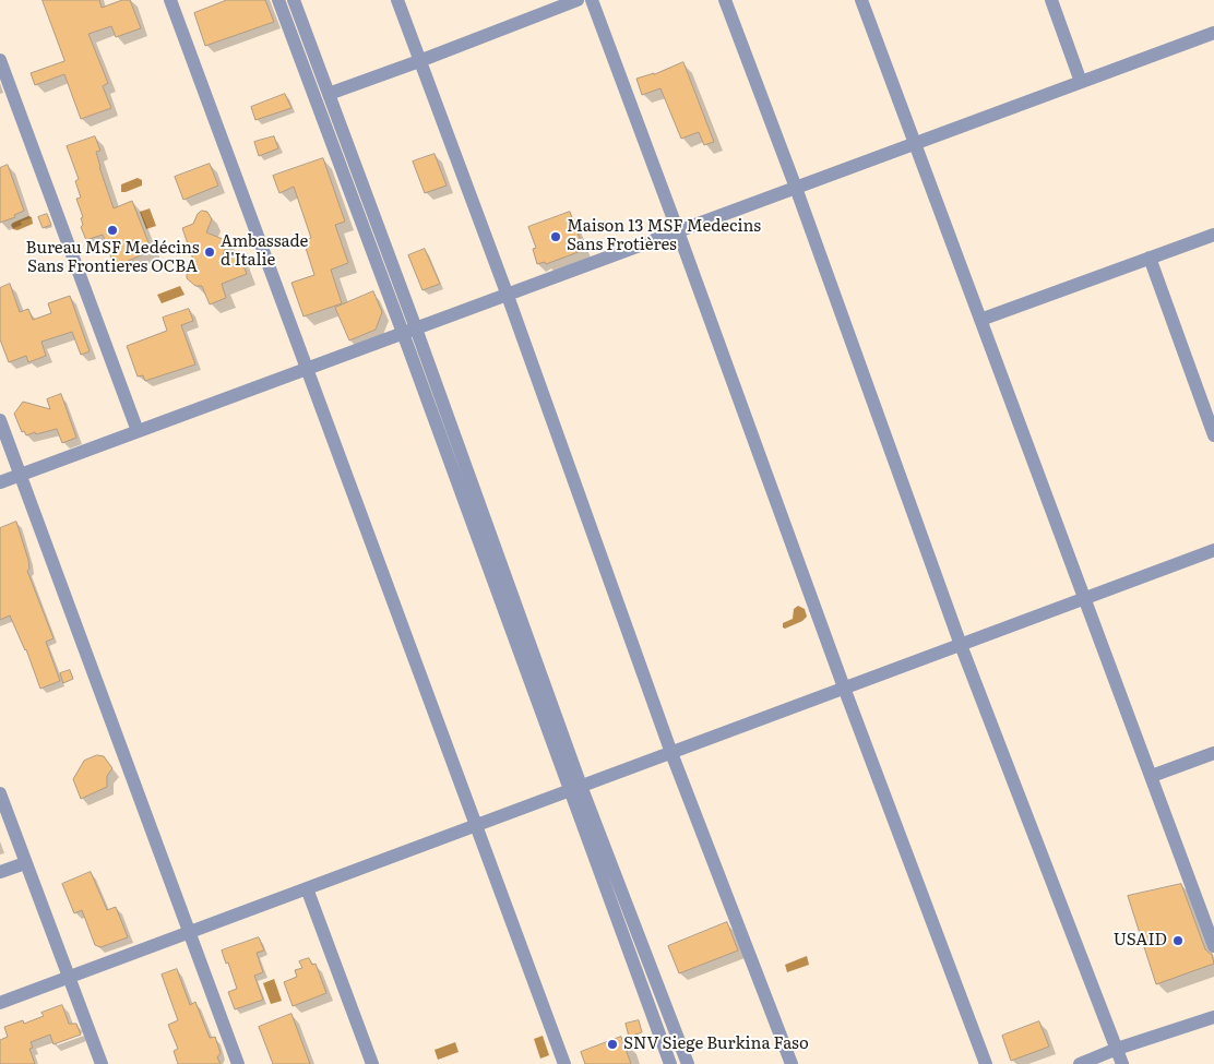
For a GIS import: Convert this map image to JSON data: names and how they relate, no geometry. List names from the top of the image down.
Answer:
{
  "places": [
    "Bureau MSF Medécins Sans Frontieres OCBA",
    "Maison 13 MSF Medecins Sans Frotières",
    "Ambassade d'Italie",
    "USAID",
    "SNV Siege Burkina Faso"
  ]
}
